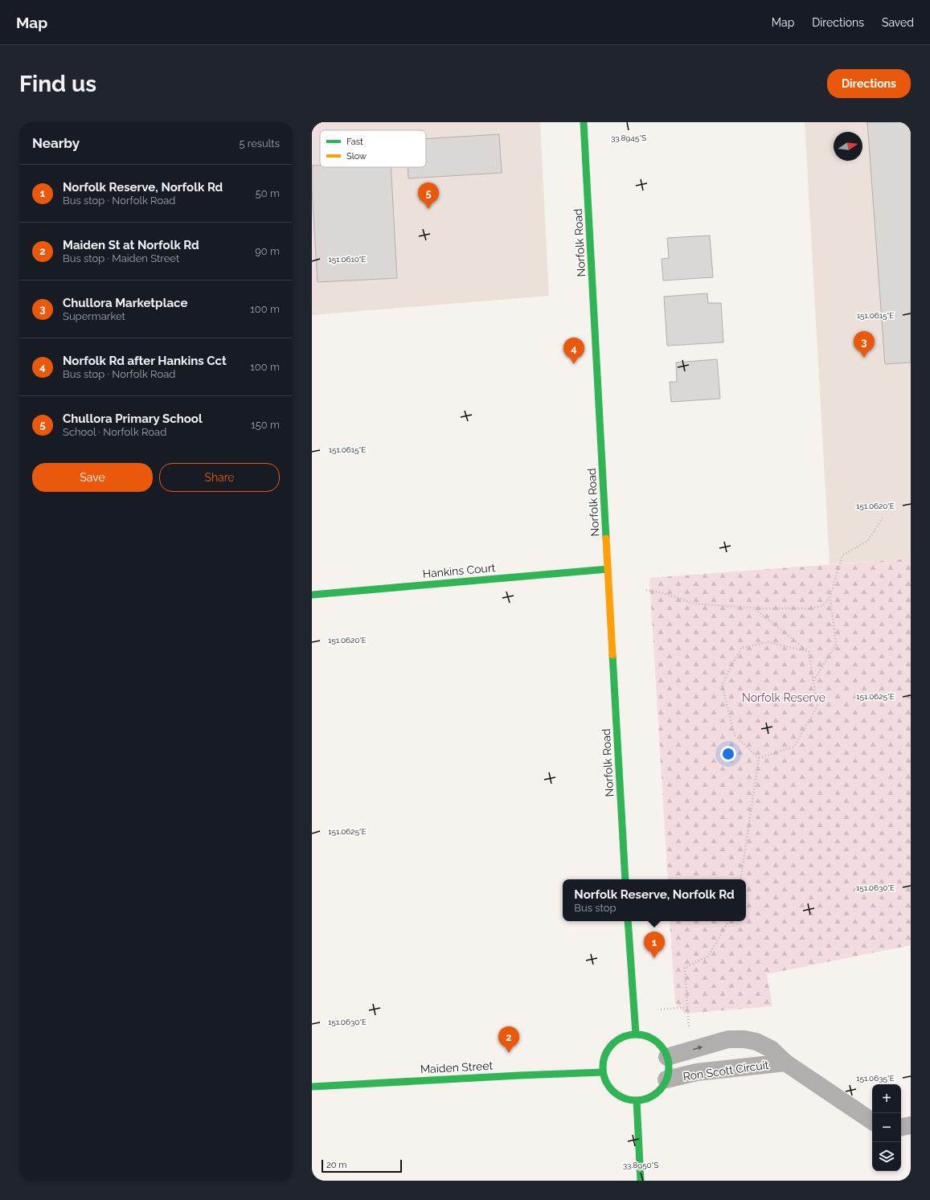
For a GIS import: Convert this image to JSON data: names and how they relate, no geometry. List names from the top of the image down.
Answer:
{
  "streets": {
    "street": [
      "Norfolk Road",
      "Hankins Court",
      "Maiden Street",
      "Ron Scott Circuit"
    ]
  },
  "crossings": [
    ["Norfolk Road", "Hankins Court"],
    ["Maiden Street", "Ron Scott Circuit"]
  ],
  "parks": ["Norfolk Reserve"],
  "legend": ["Fast", "Slow"],
  "scale_bar": "20 m",
  "north": "right",
  "page": {
    "header": "Map",
    "nav": ["Map", "Directions", "Saved"],
    "buttons": [
      "Directions",
      ["Save", "Share"]
    ],
    "title": "Find us",
    "heading": ["Nearby", "5 results"],
    "list": [
      {
        "mark": "1",
        "name": "Norfolk Reserve, Norfolk Rd",
        "note": "Bus stop · Norfolk Road",
        "value": "50 m"
      },
      {
        "mark": "2",
        "name": "Maiden St at Norfolk Rd",
        "note": "Bus stop · Maiden Street",
        "value": "90 m"
      },
      {
        "mark": "3",
        "name": "Chullora Marketplace",
        "note": "Supermarket",
        "value": "100 m"
      },
      {
        "mark": "4",
        "name": "Norfolk Rd after Hankins Cct",
        "note": "Bus stop · Norfolk Road",
        "value": "100 m"
      },
      {
        "mark": "5",
        "name": "Chullora Primary School",
        "note": "School · Norfolk Road",
        "value": "150 m"
      }
    ],
    "pins": [
      "5",
      "3",
      "4",
      "1",
      "2"
    ],
    "popup": ["Norfolk Reserve, Norfolk Rd", "Bus stop"],
    "map_buttons": ["+", "−"],
    "scale": "20 m"
  },
  "coordinates": [
    "33.8945°S",
    "151.0610°E",
    "151.0615°E",
    "151.0620°E",
    "151.0625°E",
    "151.0630°E",
    "151.0635°E",
    "33.8950°S"
  ]
}
